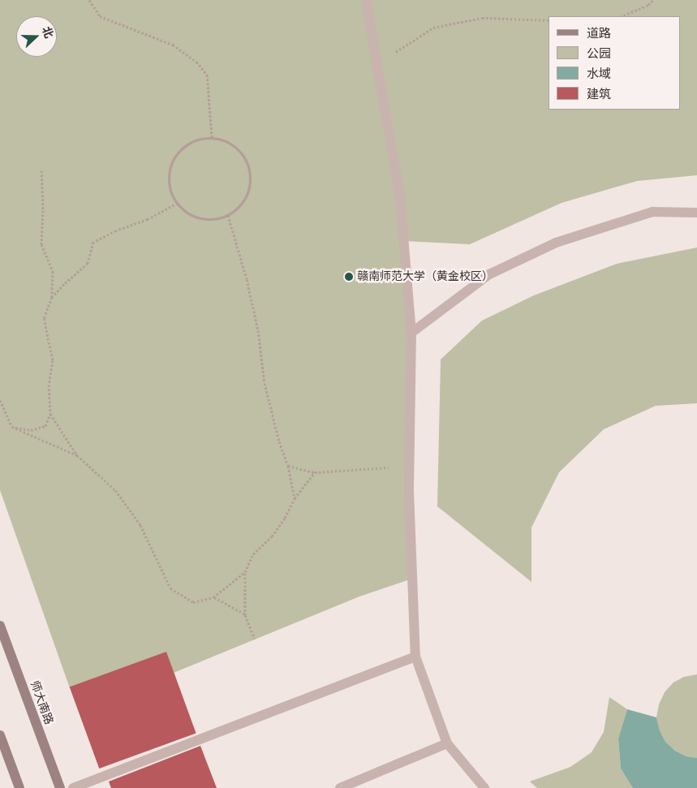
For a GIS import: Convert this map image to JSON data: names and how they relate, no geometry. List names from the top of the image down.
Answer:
{
  "streets": {
    "main road": ["师大南路"]
  },
  "places": ["赣南师范大学（黄金校区）"],
  "legend": [
    "道路",
    "公园",
    "水域",
    "建筑"
  ],
  "north": "right"
}
